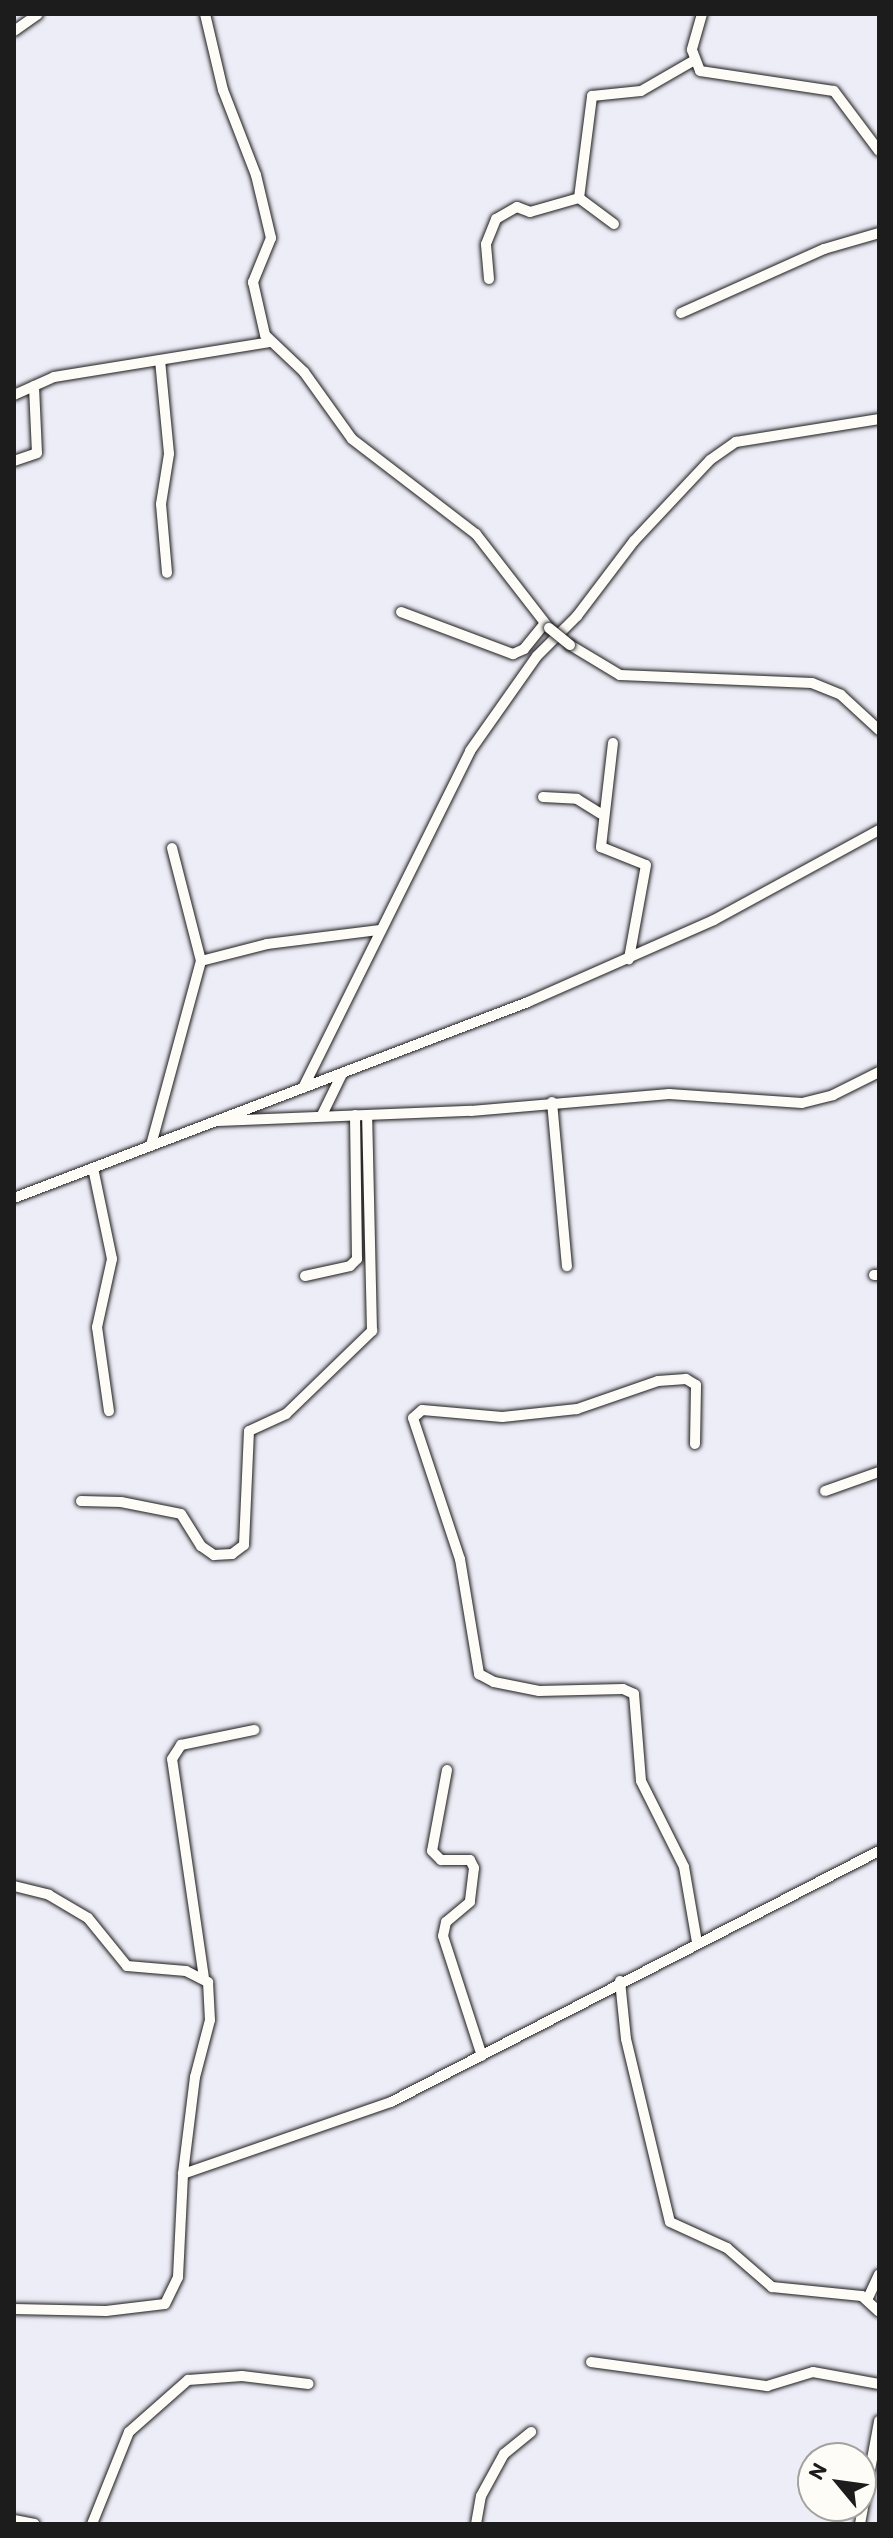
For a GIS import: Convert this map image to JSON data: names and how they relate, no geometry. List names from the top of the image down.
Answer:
{
  "north": "top left"
}
